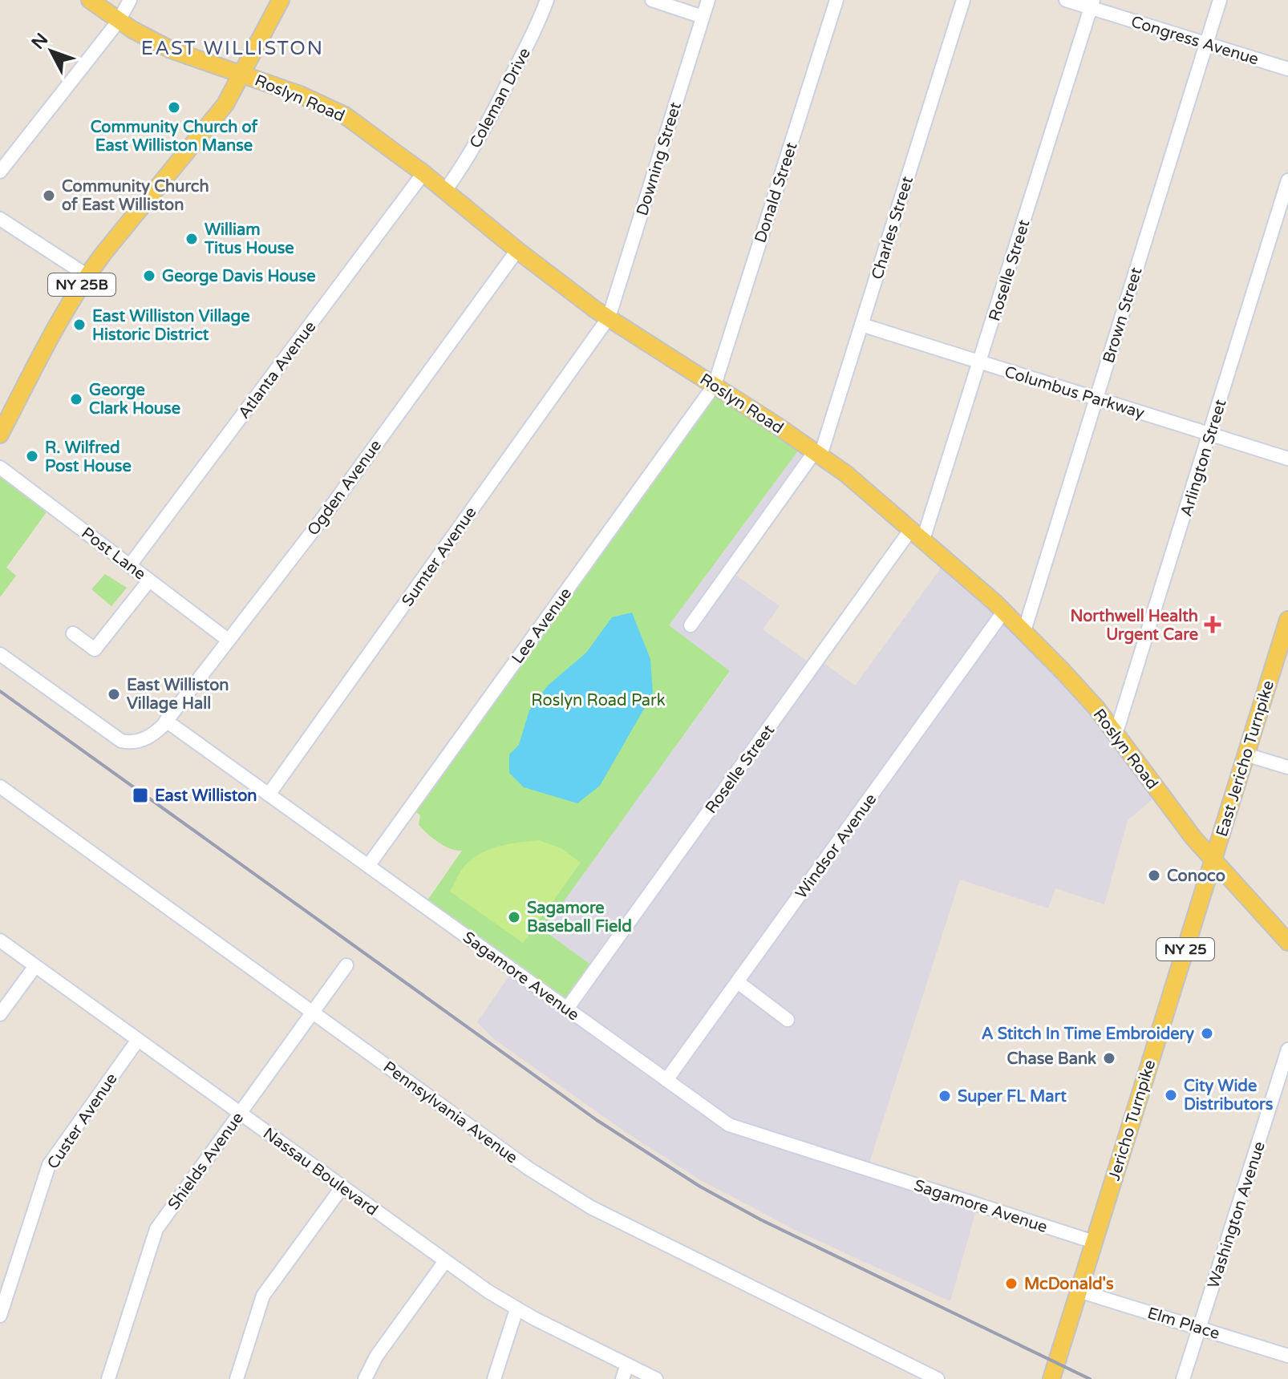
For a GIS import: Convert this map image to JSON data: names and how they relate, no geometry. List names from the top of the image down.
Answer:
{
  "streets": {
    "main road": [
      "Roslyn Road",
      "NY 25B",
      "East Jericho Turnpike",
      "NY 25",
      "Jericho Turnpike"
    ],
    "street": [
      "Congress Avenue",
      "Coleman Drive",
      "Downing Street",
      "Donald Street",
      "Charles Street",
      "Roselle Street",
      "Brown Street",
      "Atlanta Avenue",
      "Columbus Parkway",
      "Arlington Street",
      "Ogden Avenue",
      "Post Lane",
      "Sumter Avenue",
      "Lee Avenue",
      "Windsor Avenue",
      "Sagamore Avenue",
      "Pennsylvania Avenue",
      "Custer Avenue",
      "Shields Avenue",
      "Nassau Boulevard",
      "Washington Avenue",
      "Elm Place"
    ]
  },
  "crossings": [
    ["Congress Avenue", "Roselle Street"],
    ["Congress Avenue", "Brown Street"],
    ["Roslyn Road", "Coleman Drive"],
    ["Roslyn Road", "Downing Street"],
    ["Roslyn Road", "Donald Street"],
    ["Roslyn Road", "Charles Street"],
    ["Roslyn Road", "Roselle Street"],
    ["Roslyn Road", "NY 25B"],
    ["Roslyn Road", "Brown Street"],
    ["Roslyn Road", "Atlanta Avenue"],
    ["Roslyn Road", "Arlington Street"],
    ["Roslyn Road", "Ogden Avenue"],
    ["Roslyn Road", "Sumter Avenue"],
    ["Roslyn Road", "Lee Avenue"],
    ["Roslyn Road", "East Jericho Turnpike"],
    ["Roslyn Road", "Windsor Avenue"],
    ["Roslyn Road", "Jericho Turnpike"],
    ["Downing Street", "Sumter Avenue"],
    ["Donald Street", "Lee Avenue"],
    ["Charles Street", "Columbus Parkway"],
    ["Roselle Street", "Columbus Parkway"],
    ["Roselle Street", "Sagamore Avenue"],
    ["Brown Street", "Columbus Parkway"],
    ["Atlanta Avenue", "Post Lane"],
    ["Columbus Parkway", "Arlington Street"],
    ["Ogden Avenue", "Post Lane"],
    ["Ogden Avenue", "Sagamore Avenue"],
    ["Sumter Avenue", "Sagamore Avenue"],
    ["Lee Avenue", "Sagamore Avenue"],
    ["East Jericho Turnpike", "Jericho Turnpike"],
    ["Windsor Avenue", "Sagamore Avenue"],
    ["Sagamore Avenue", "Jericho Turnpike"],
    ["Pennsylvania Avenue", "Shields Avenue"],
    ["Jericho Turnpike", "Elm Place"],
    ["Custer Avenue", "Nassau Boulevard"],
    ["Shields Avenue", "Nassau Boulevard"],
    ["Washington Avenue", "Elm Place"]
  ],
  "districts": ["EAST WILLISTON"],
  "parks": ["Roslyn Road Park"],
  "places": {
    "other": [
      "Community Church of East Williston Manse",
      "Community Church of East Williston",
      "William Titus House",
      "George Davis House",
      "East Williston Village Historic District",
      "George Clark House",
      "R. Wilfred Post House",
      "East Williston Village Hall",
      "Conoco",
      "Sagamore Baseball Field",
      "A Stitch In Time Embroidery",
      "Chase Bank",
      "City Wide Distributors",
      "Super FL Mart",
      "McDonald's"
    ],
    "health": ["Northwell Health Urgent Care"],
    "transit": ["East Williston"]
  },
  "north": "top left"
}
